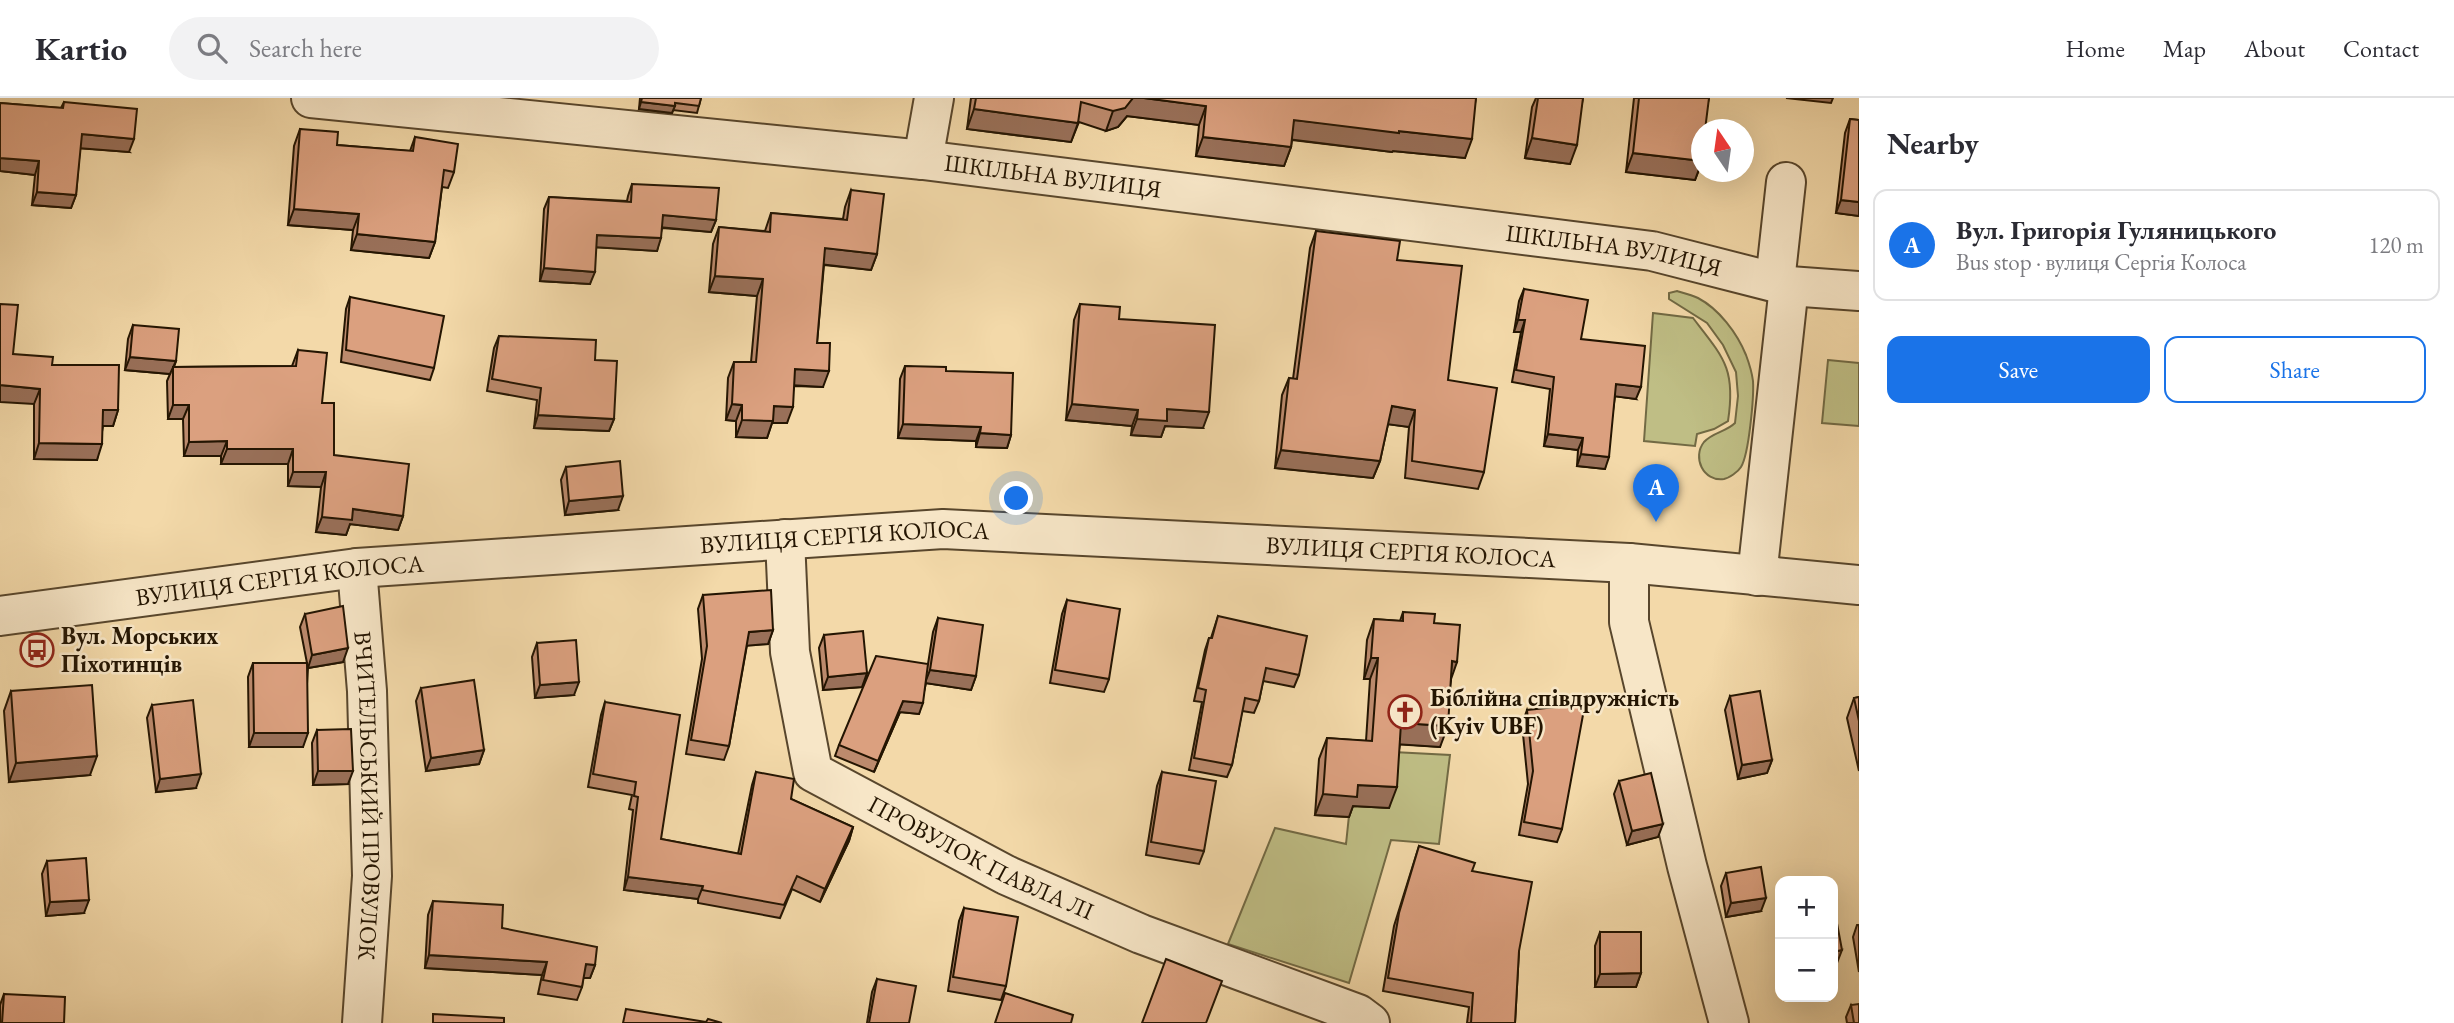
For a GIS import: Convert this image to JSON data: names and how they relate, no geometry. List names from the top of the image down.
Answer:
{
  "streets": {
    "street": [
      "ШКІЛЬНА ВУЛИЦЯ",
      "ВУЛИЦЯ СЕРГІЯ КОЛОСА",
      "ВЧИТЕЛЬСЬКИЙ ПРОВУЛОК",
      "ПРОВУЛОК ПАВЛА ЛІ"
    ]
  },
  "crossings": [
    ["ВУЛИЦЯ СЕРГІЯ КОЛОСА", "ВЧИТЕЛЬСЬКИЙ ПРОВУЛОК"],
    ["ВУЛИЦЯ СЕРГІЯ КОЛОСА", "ПРОВУЛОК ПАВЛА ЛІ"]
  ],
  "places": {
    "bus stop": ["Вул. Морських Піхотинців"],
    "church": ["Біблійна співдружність (Kyiv UBF)"]
  },
  "north": "top",
  "page": {
    "header": "Kartio",
    "search": "Search here",
    "nav": [
      "Home",
      "Map",
      "About",
      "Contact"
    ],
    "heading": "Nearby",
    "list": [
      {
        "mark": "A",
        "name": "Вул. Григорія Гуляницького",
        "note": "Bus stop · вулиця Сергія Колоса",
        "value": "120 m"
      }
    ],
    "buttons": ["Save", "Share"],
    "pins": "A",
    "map_buttons": ["+", "−"]
  }
}
